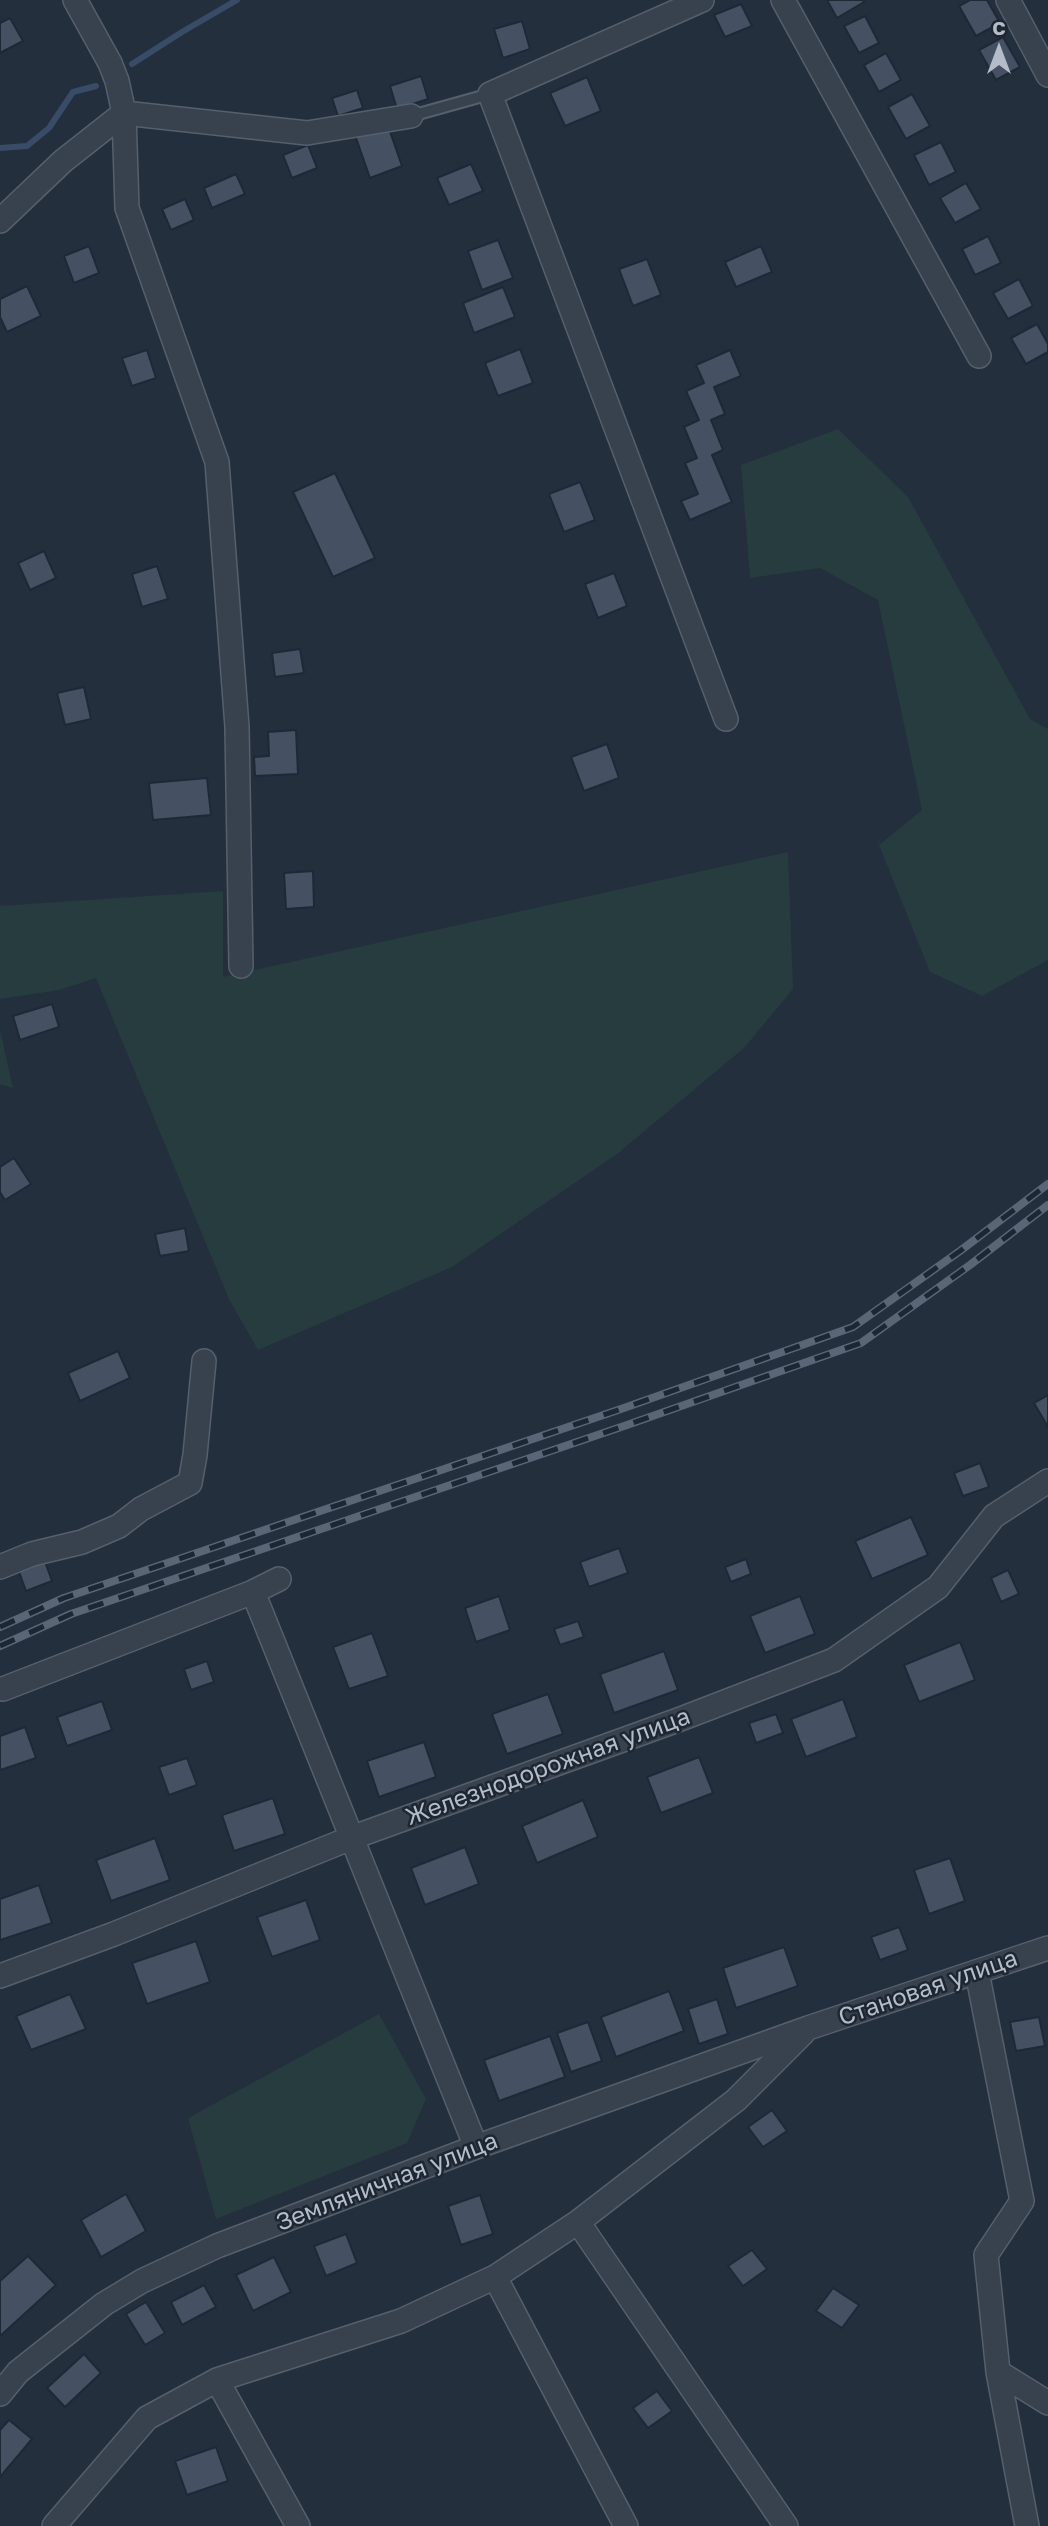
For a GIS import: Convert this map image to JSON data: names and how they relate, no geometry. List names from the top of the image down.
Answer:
{
  "streets": {
    "street": ["Железнодорожная улица", "Становая улица", "Земляничная улица"]
  },
  "crossings": [
    ["Становая улица", "Земляничная улица"]
  ],
  "north": "top"
}
